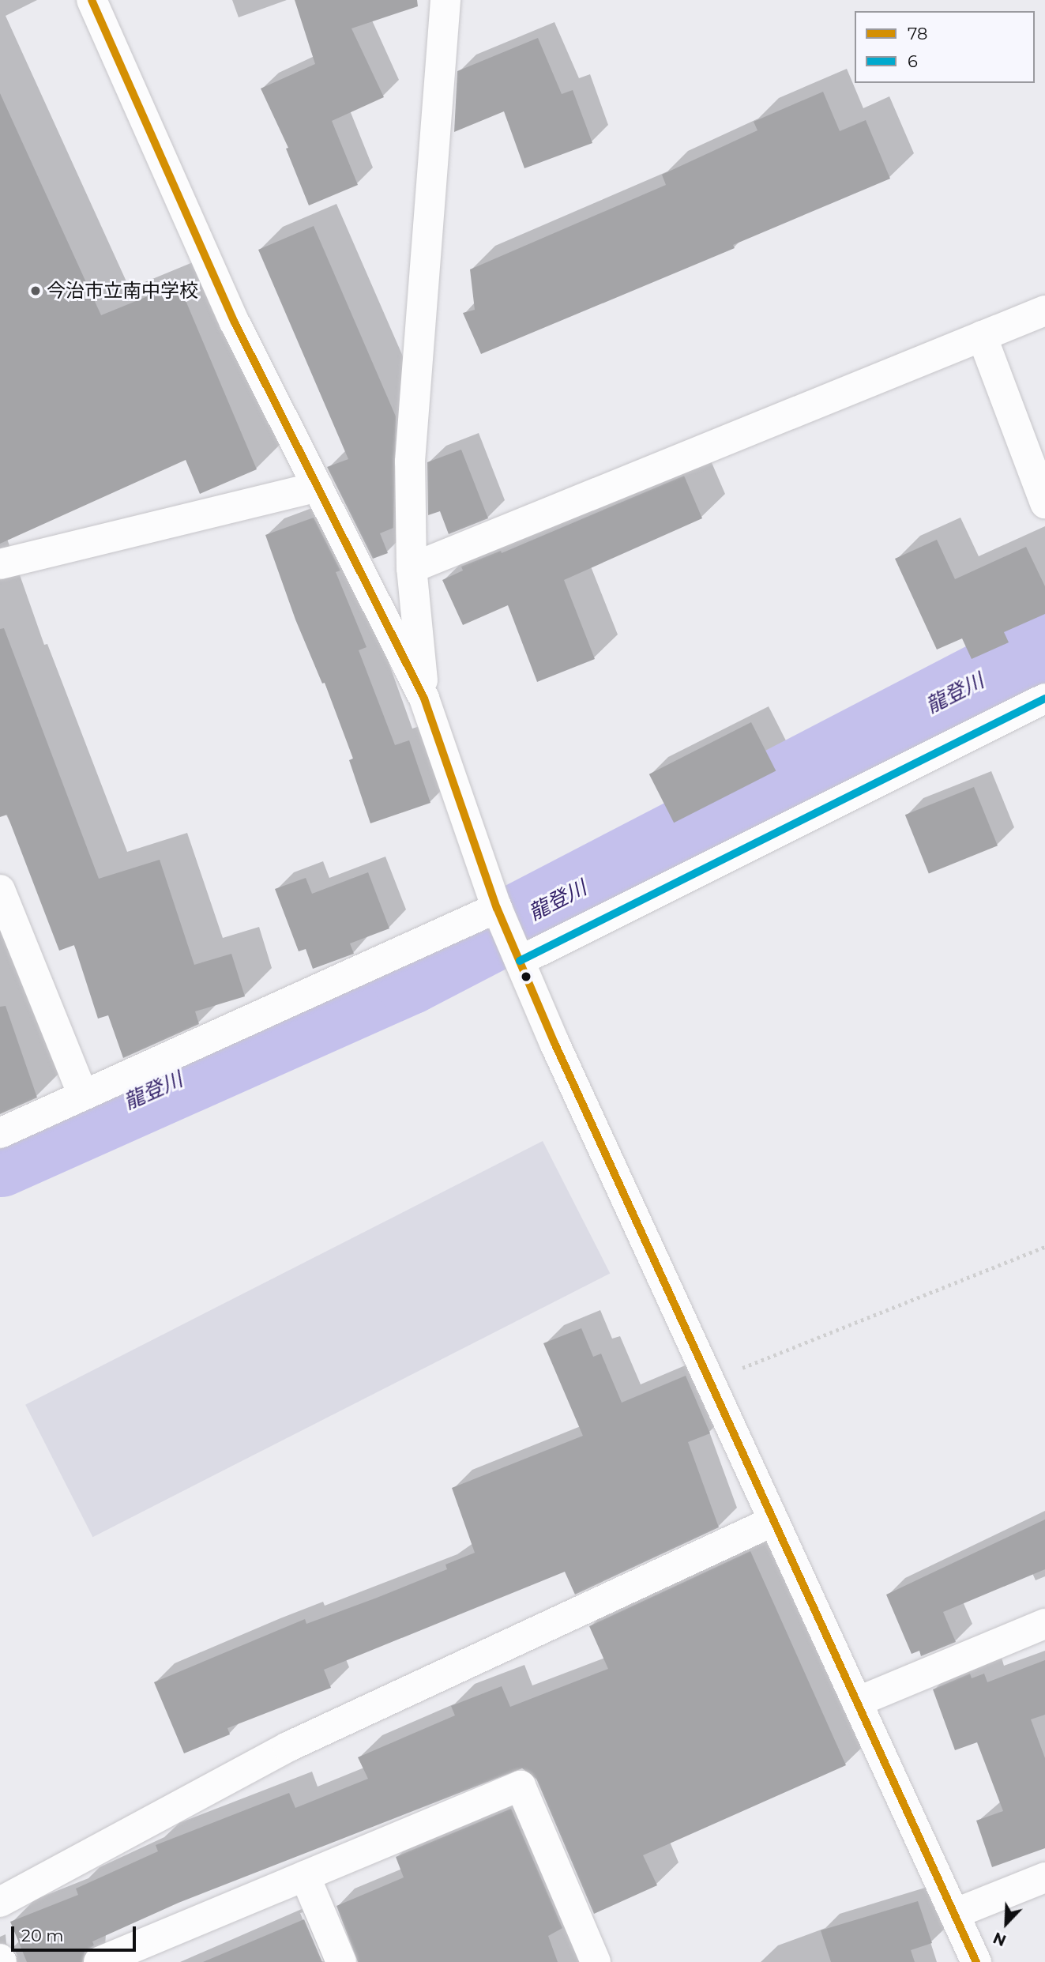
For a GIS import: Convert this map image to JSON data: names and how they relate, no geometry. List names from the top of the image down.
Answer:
{
  "water": ["龍登川"],
  "places": ["今治市立南中学校"],
  "lines": ["transit line 78", "transit line 6"],
  "legend": ["78", "6"],
  "scale_bar": "20 m",
  "north": "bottom left"
}
